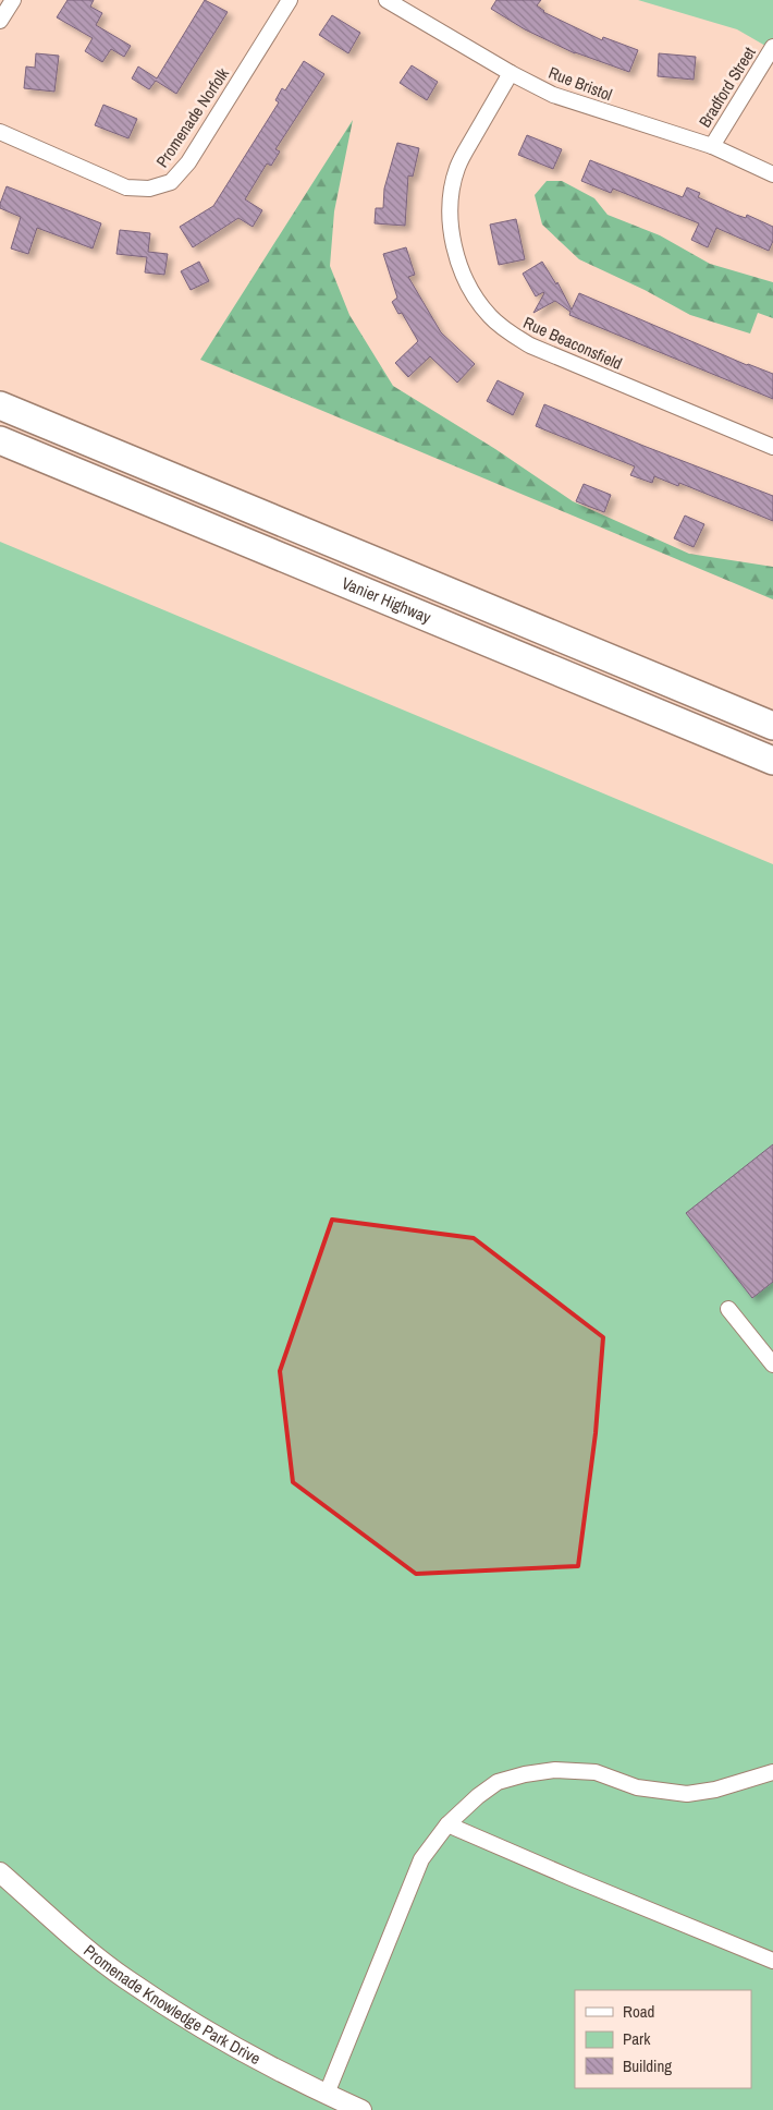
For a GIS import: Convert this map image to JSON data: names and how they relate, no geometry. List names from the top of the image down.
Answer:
{
  "streets": {
    "highway": ["Vanier Highway"],
    "street": [
      "Rue Bristol",
      "Bradford Street",
      "Promenade Norfolk",
      "Rue Beaconsfield",
      "Promenade Knowledge Park Drive"
    ]
  },
  "crossings": [
    ["Rue Bristol", "Bradford Street"],
    ["Rue Bristol", "Rue Beaconsfield"]
  ],
  "legend": ["Road", "Park", "Building"]
}
